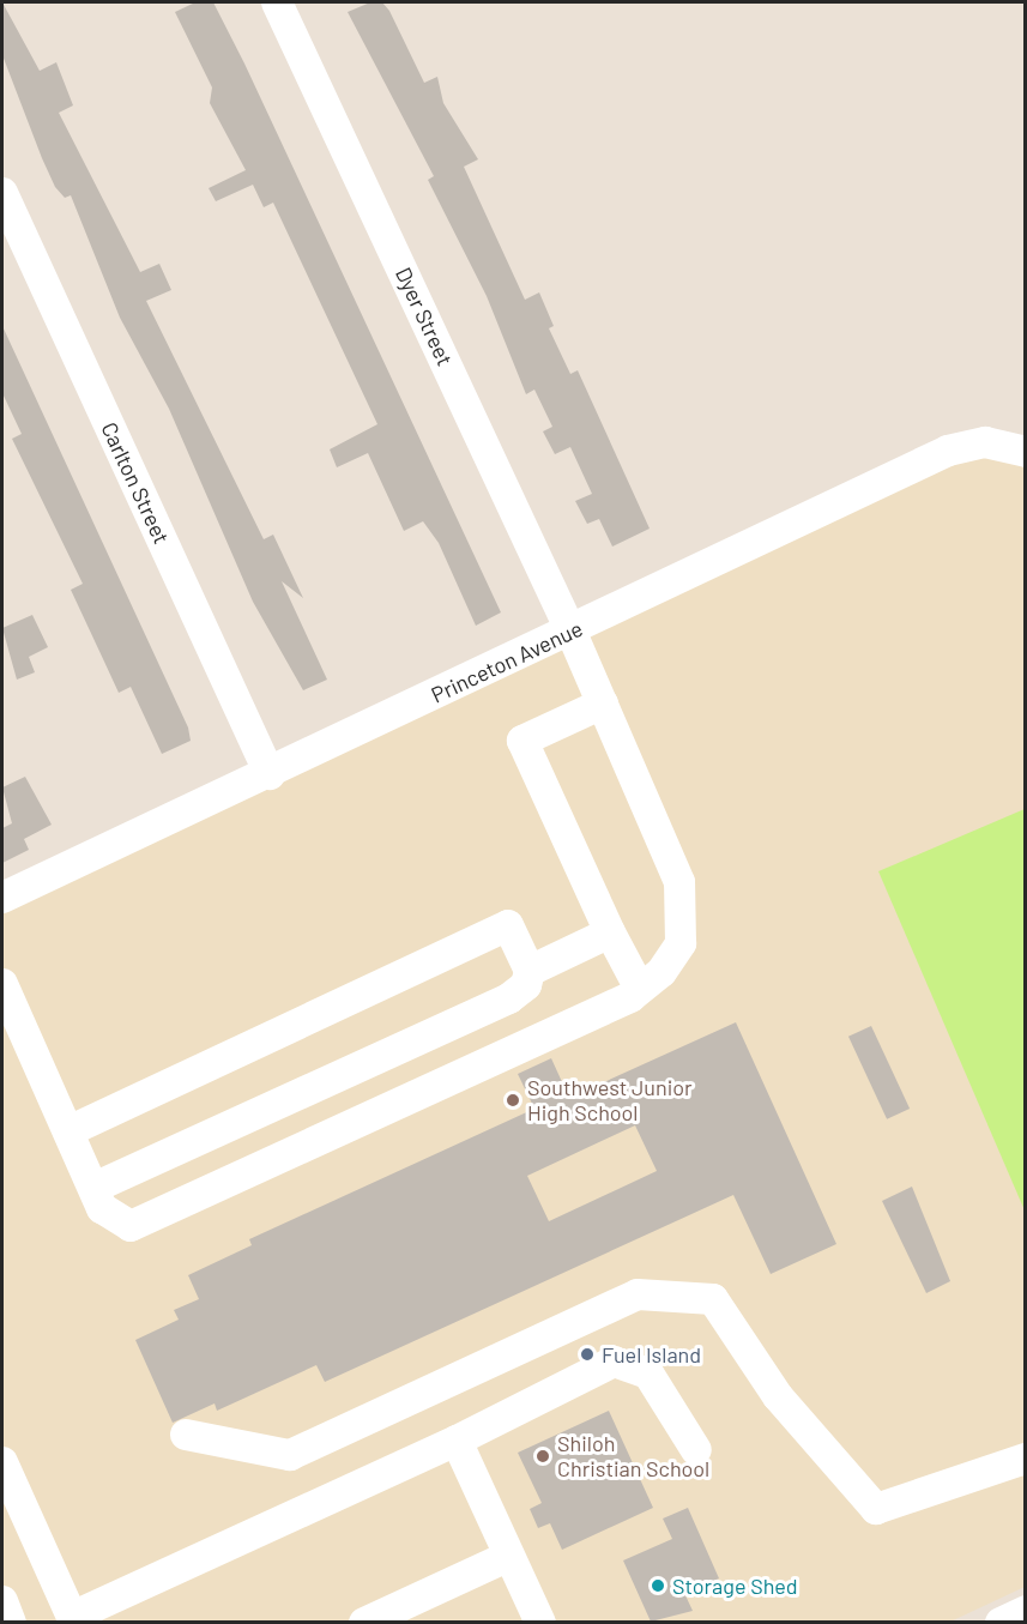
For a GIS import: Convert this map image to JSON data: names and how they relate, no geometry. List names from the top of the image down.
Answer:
{
  "streets": {
    "street": ["Dyer Street", "Carlton Street", "Princeton Avenue"]
  },
  "crossings": [
    ["Dyer Street", "Princeton Avenue"],
    ["Carlton Street", "Princeton Avenue"]
  ],
  "places": [
    "Southwest Junior High School",
    "Fuel Island",
    "Shiloh Christian School",
    "Storage Shed"
  ]
}
